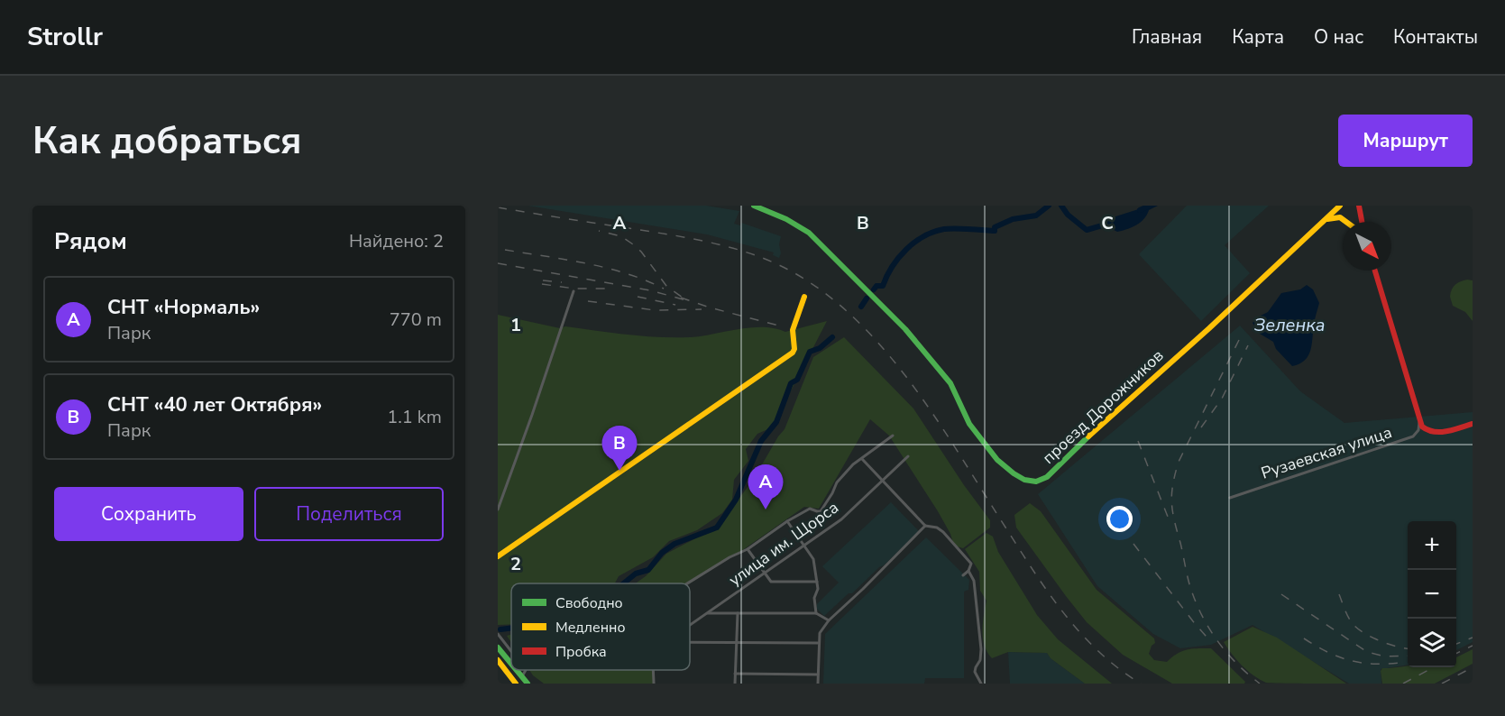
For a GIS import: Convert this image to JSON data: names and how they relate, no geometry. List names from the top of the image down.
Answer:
{
  "streets": {
    "main road": ["проезд Дорожников"],
    "street": ["Рузаевская улица", "улица им. Щорса"]
  },
  "water": ["Зеленка"],
  "legend": ["Свободно", "Медленно", "Пробка"],
  "north": "bottom right",
  "page": {
    "header": "Strollr",
    "nav": [
      "Главная",
      "Карта",
      "О нас",
      "Контакты"
    ],
    "buttons": [
      "Маршрут",
      ["Сохранить", "Поделиться"]
    ],
    "title": "Как добраться",
    "heading": ["Рядом", "Найдено: 2"],
    "list": [
      {
        "mark": "A",
        "name": "СНТ «Нормаль»",
        "note": "Парк",
        "value": "770 m"
      },
      {
        "mark": "B",
        "name": "СНТ «40 лет Октября»",
        "note": "Парк",
        "value": "1.1 km"
      }
    ],
    "pins": ["B", "A"],
    "map_buttons": ["+", "−"]
  },
  "grid": {
    "columns": ["A", "B", "C"],
    "rows": ["1", "2"]
  }
}
